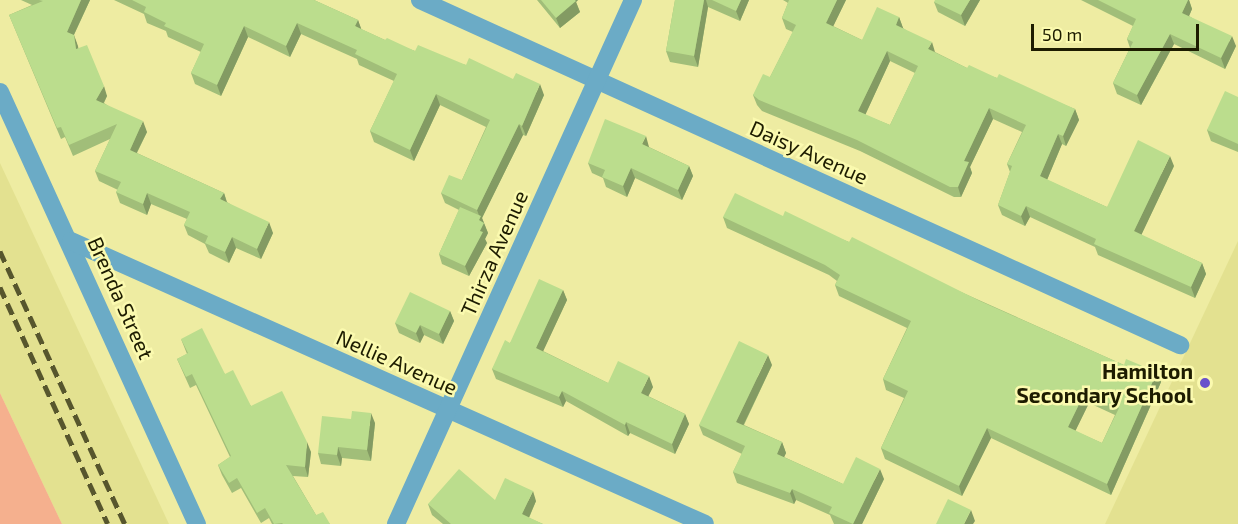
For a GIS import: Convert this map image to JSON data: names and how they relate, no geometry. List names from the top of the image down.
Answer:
{
  "streets": {
    "street": [
      "Daisy Avenue",
      "Thirza Avenue",
      "Brenda Street",
      "Nellie Avenue"
    ]
  },
  "crossings": [
    ["Daisy Avenue", "Thirza Avenue"],
    ["Thirza Avenue", "Nellie Avenue"],
    ["Brenda Street", "Nellie Avenue"]
  ],
  "places": ["Hamilton Secondary School"],
  "scale_bar": "50 m"
}
